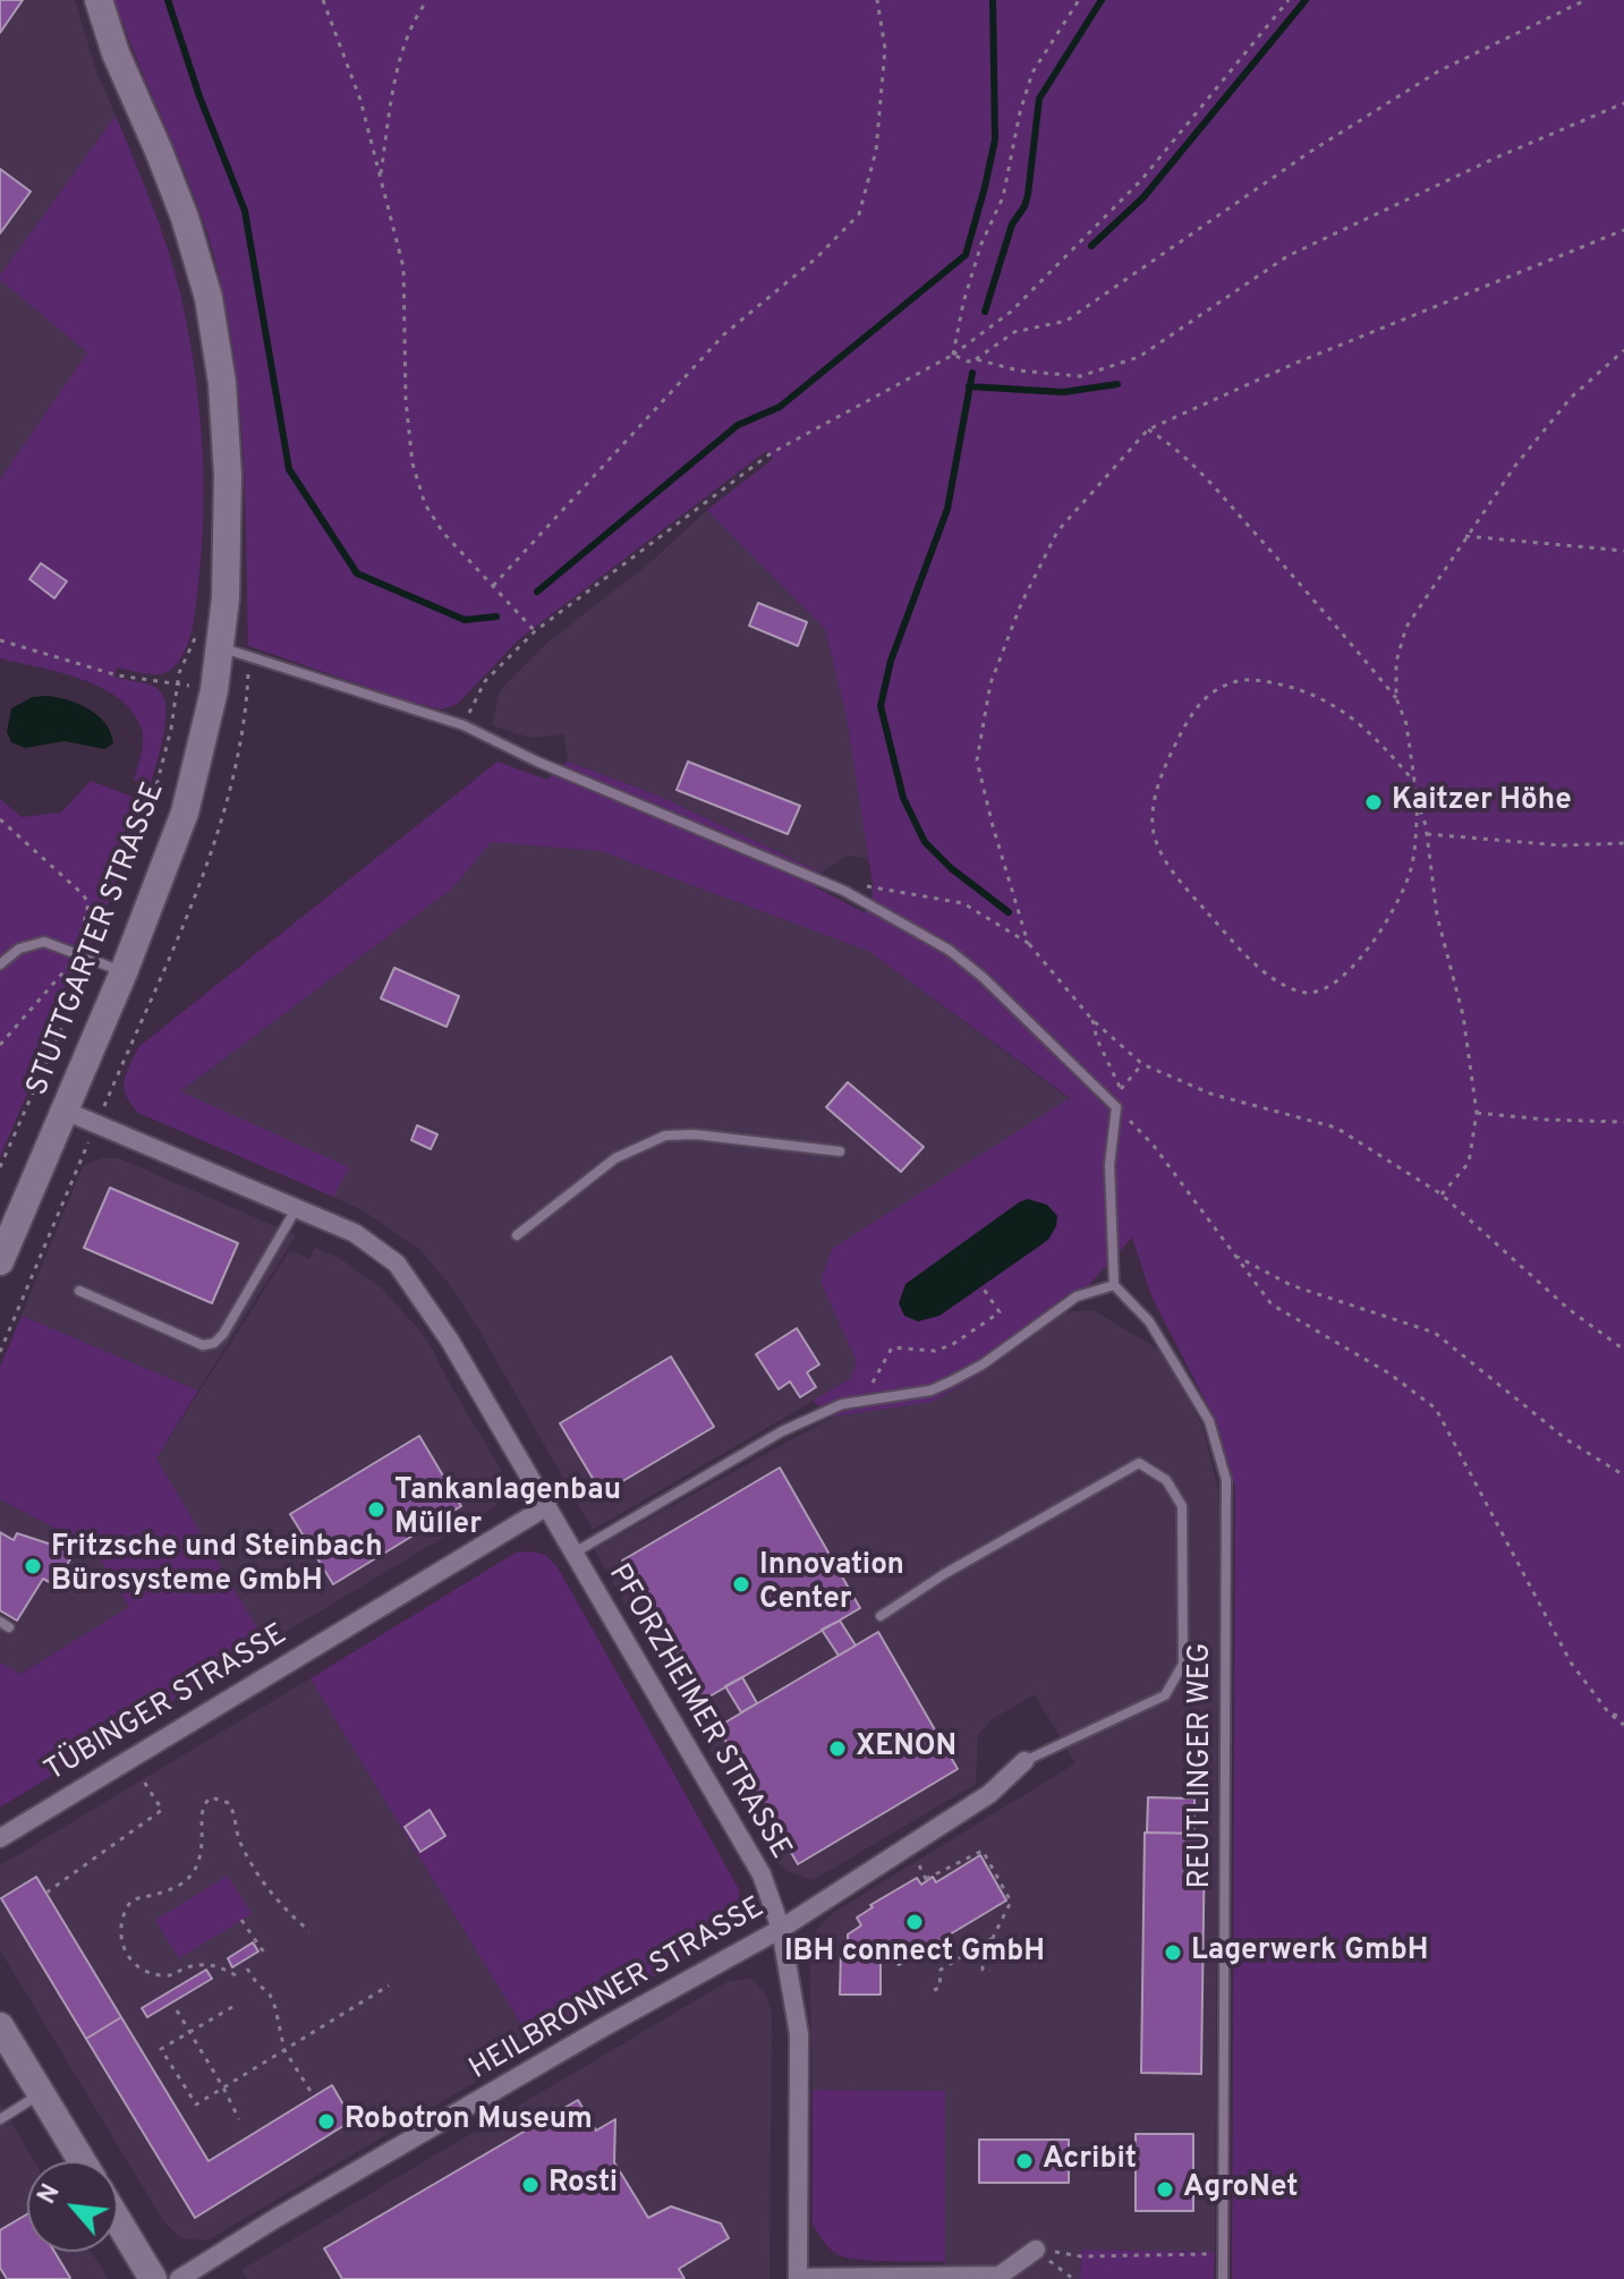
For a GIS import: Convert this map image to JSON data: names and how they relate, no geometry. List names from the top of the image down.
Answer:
{
  "streets": {
    "main road": ["STUTTGARTER STRASSE"],
    "street": ["TÜBINGER STRASSE", "PFORZHEIMER STRASSE", "HEILBRONNER STRASSE"],
    "lane": ["REUTLINGER WEG"]
  },
  "crossings": [
    ["STUTTGARTER STRASSE", "PFORZHEIMER STRASSE"],
    ["TÜBINGER STRASSE", "PFORZHEIMER STRASSE"],
    ["PFORZHEIMER STRASSE", "HEILBRONNER STRASSE"]
  ],
  "places": [
    "Kaitzer Höhe",
    "Tankanlagenbau Müller",
    "Fritzsche und Steinbach Bürosysteme GmbH",
    "Innovation Center",
    "XENON",
    "IBH connect GmbH",
    "Lagerwerk GmbH",
    "Robotron Museum",
    "Acribit",
    "Rosti",
    "AgroNet"
  ],
  "north": "top left"
}
